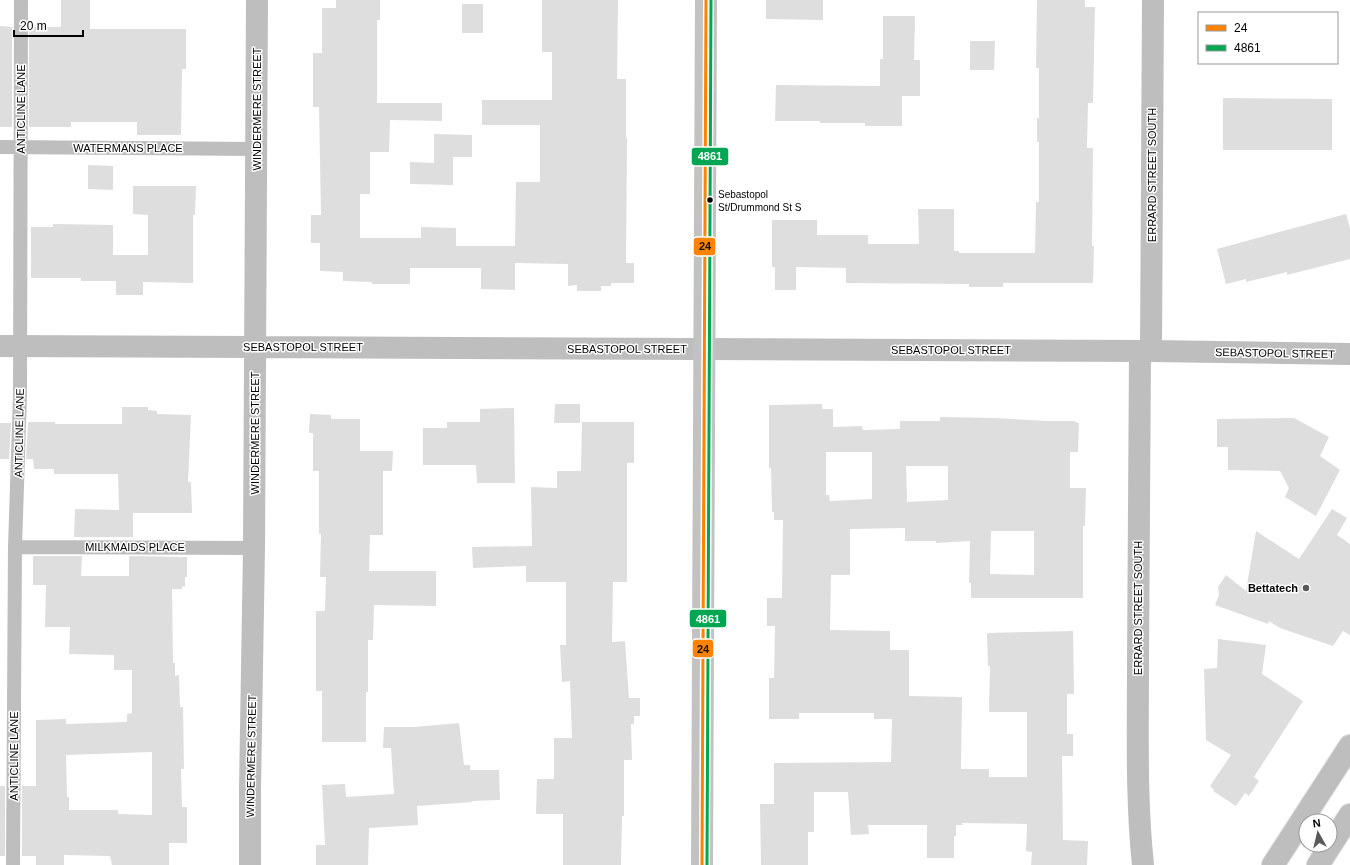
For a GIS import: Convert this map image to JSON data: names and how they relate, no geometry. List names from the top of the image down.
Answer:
{
  "streets": {
    "main road": ["WINDERMERE STREET", "ERRARD STREET SOUTH", "SEBASTOPOL STREET"],
    "lane": ["ANTICLINE LANE", "WATERMANS PLACE", "MILKMAIDS PLACE"]
  },
  "crossings": [
    ["ANTICLINE LANE", "WATERMANS PLACE"],
    ["ANTICLINE LANE", "SEBASTOPOL STREET"],
    ["ANTICLINE LANE", "MILKMAIDS PLACE"],
    ["WINDERMERE STREET", "WATERMANS PLACE"],
    ["WINDERMERE STREET", "SEBASTOPOL STREET"],
    ["WINDERMERE STREET", "MILKMAIDS PLACE"],
    ["ERRARD STREET SOUTH", "SEBASTOPOL STREET"]
  ],
  "places": ["Sebastopol St/Drummond St S", "Bettatech"],
  "lines": ["transit line 24", "transit line 4861"],
  "legend": ["24", "4861"],
  "scale_bar": "20 m",
  "north": "top"
}
